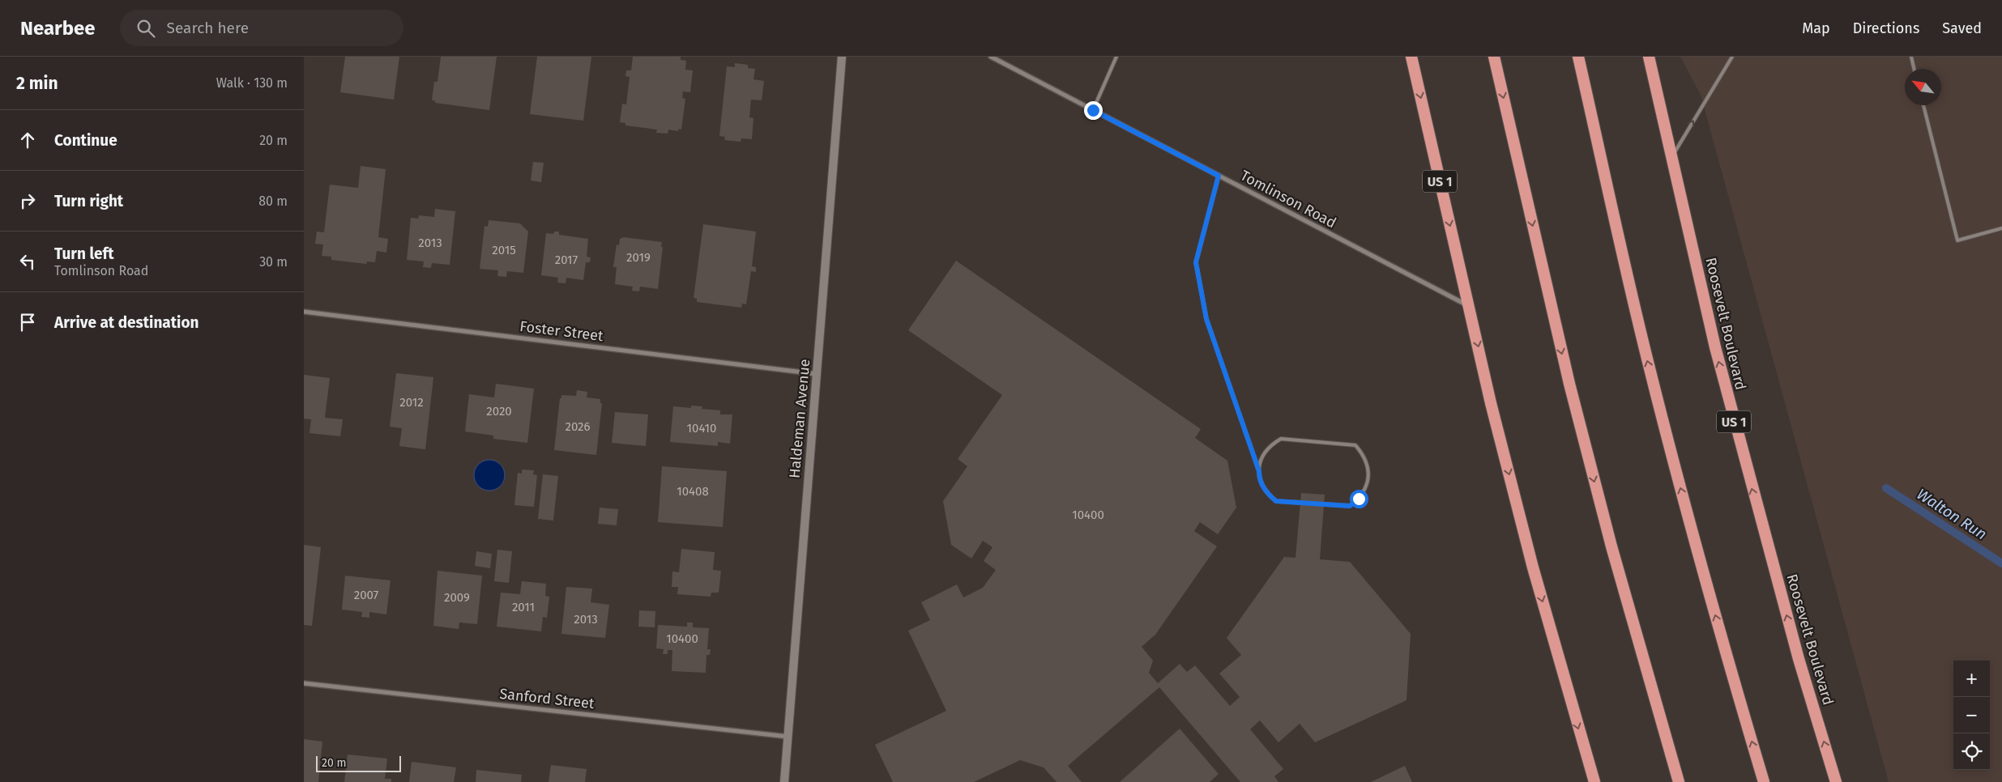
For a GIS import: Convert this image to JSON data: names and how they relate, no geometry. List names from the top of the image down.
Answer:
{
  "streets": {
    "highway": ["US 1", "Roosevelt Boulevard"],
    "main road": ["Haldeman Avenue"],
    "street": ["Tomlinson Road", "Foster Street", "Sanford Street"]
  },
  "crossings": [
    ["US 1", "Tomlinson Road"],
    ["Foster Street", "Haldeman Avenue"],
    ["Haldeman Avenue", "Sanford Street"]
  ],
  "water": ["Walton Run"],
  "house_numbers": [
    "2013",
    "2015",
    "2019",
    "2017",
    "2012",
    "2020",
    "2026",
    "10410",
    "10408",
    "10400",
    "2007",
    "2009",
    "2011",
    "2013",
    "10400"
  ],
  "scale_bar": "20 m",
  "north": "top left",
  "page": {
    "header": "Nearbee",
    "search": "Search here",
    "nav": ["Map", "Directions", "Saved"],
    "heading": ["2 min", "Walk · 130 m"],
    "list": [
      ["Continue", "20 m"],
      ["Turn right", "80 m"],
      ["Turn left", "Tomlinson Road", "30 m"],
      "Arrive at destination"
    ],
    "map_buttons": ["+", "−"],
    "scale": "20 m"
  }
}
